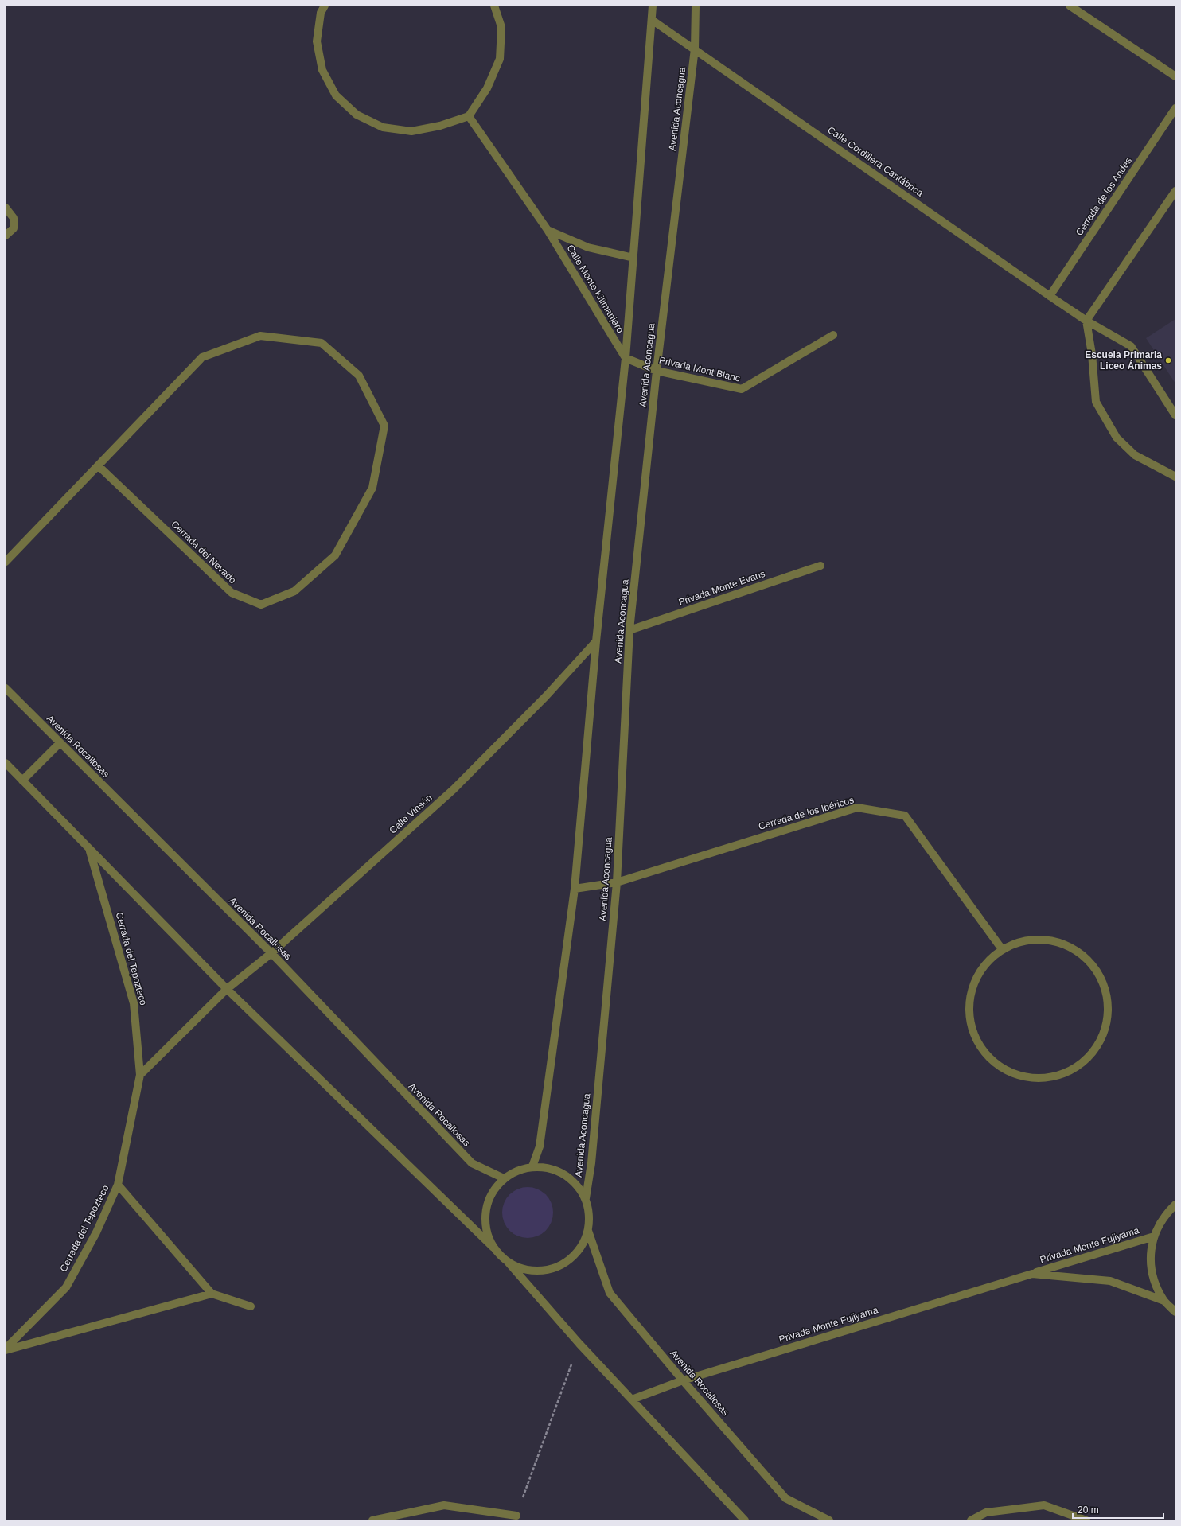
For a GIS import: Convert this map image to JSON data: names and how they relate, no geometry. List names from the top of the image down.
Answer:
{
  "streets": {
    "street": [
      "Avenida Aconcagua",
      "Calle Cordillera Cantábrica",
      "Cerrada de los Andes",
      "Calle Monte Kilimanjaro",
      "Privada Mont Blanc",
      "Cerrada del Nevado",
      "Privada Monte Evans",
      "Avenida Rocallosas",
      "Cerrada de los Ibéricos",
      "Calle Vinsón",
      "Cerrada del Tepozteco",
      "Privada Monte Fujiyama"
    ]
  },
  "crossings": [
    ["Avenida Aconcagua", "Calle Cordillera Cantábrica"],
    ["Avenida Aconcagua", "Privada Mont Blanc"],
    ["Avenida Aconcagua", "Privada Monte Evans"],
    ["Avenida Aconcagua", "Avenida Rocallosas"],
    ["Avenida Aconcagua", "Cerrada de los Ibéricos"],
    ["Calle Cordillera Cantábrica", "Cerrada de los Andes"],
    ["Calle Monte Kilimanjaro", "Privada Mont Blanc"],
    ["Avenida Rocallosas", "Calle Vinsón"],
    ["Avenida Rocallosas", "Privada Monte Fujiyama"]
  ],
  "places": ["Escuela Primaria Liceo Ánimas"],
  "scale_bar": "20 m"
}
